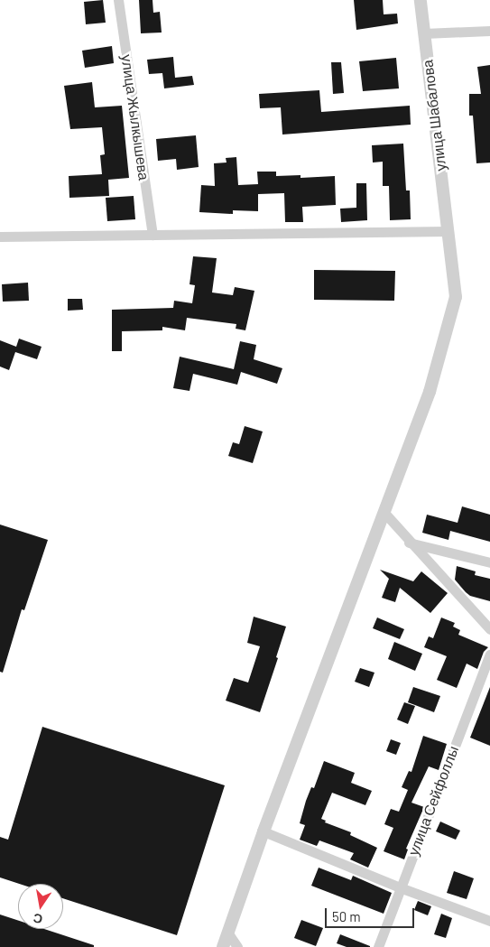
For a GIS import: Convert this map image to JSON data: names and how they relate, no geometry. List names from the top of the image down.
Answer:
{
  "streets": {
    "street": ["улица Шабалова", "улица Жылкышева", "улица Сейфоллы"]
  },
  "scale_bar": "50 m",
  "north": "bottom"
}
